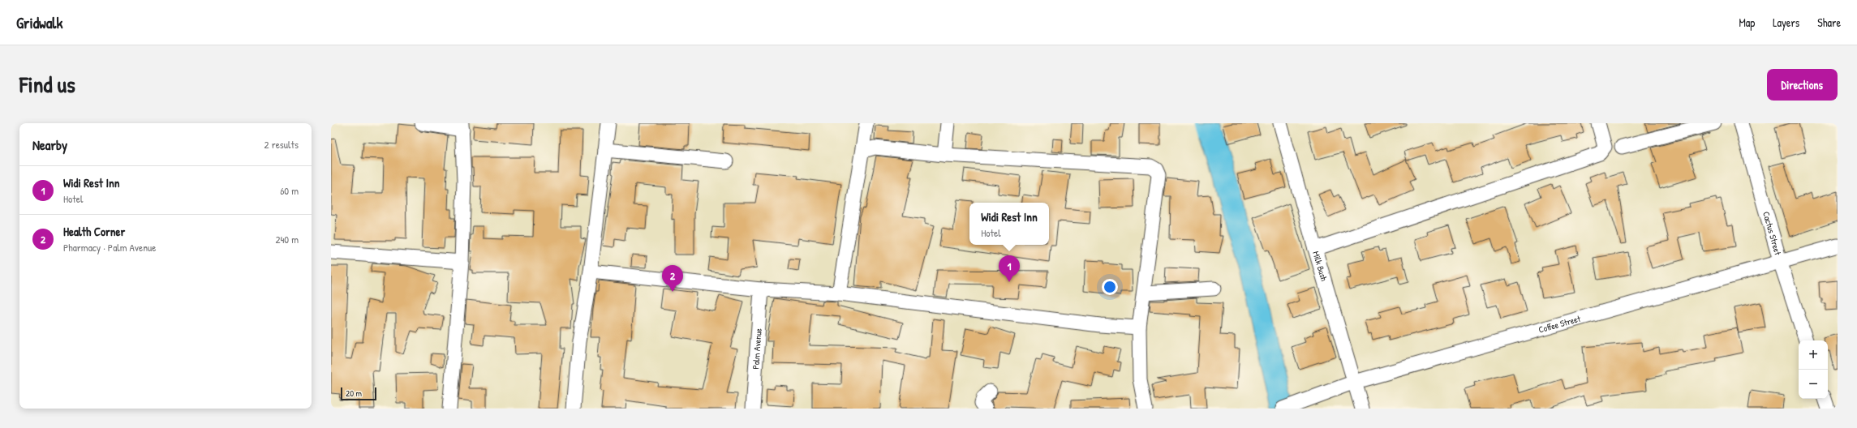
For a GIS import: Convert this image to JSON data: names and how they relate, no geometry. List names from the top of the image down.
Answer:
{
  "streets": {
    "street": [
      "Cactus Street",
      "Milk Bush",
      "Coffee Street",
      "Palm Avenue"
    ]
  },
  "crossings": [
    ["Cactus Street", "Coffee Street"],
    ["Milk Bush", "Coffee Street"]
  ],
  "scale_bar": "20 m",
  "page": {
    "header": "Gridwalk",
    "nav": ["Map", "Layers", "Share"],
    "title": "Find us",
    "buttons": "Directions",
    "heading": ["Nearby", "2 results"],
    "list": [
      {
        "mark": "1",
        "name": "Widi Rest Inn",
        "note": "Hotel",
        "value": "60 m"
      },
      {
        "mark": "2",
        "name": "Health Corner",
        "note": "Pharmacy · Palm Avenue",
        "value": "240 m"
      }
    ],
    "popup": ["Widi Rest Inn", "Hotel"],
    "pins": ["1", "2"],
    "map_buttons": ["+", "−"],
    "scale": "20 m"
  }
}
